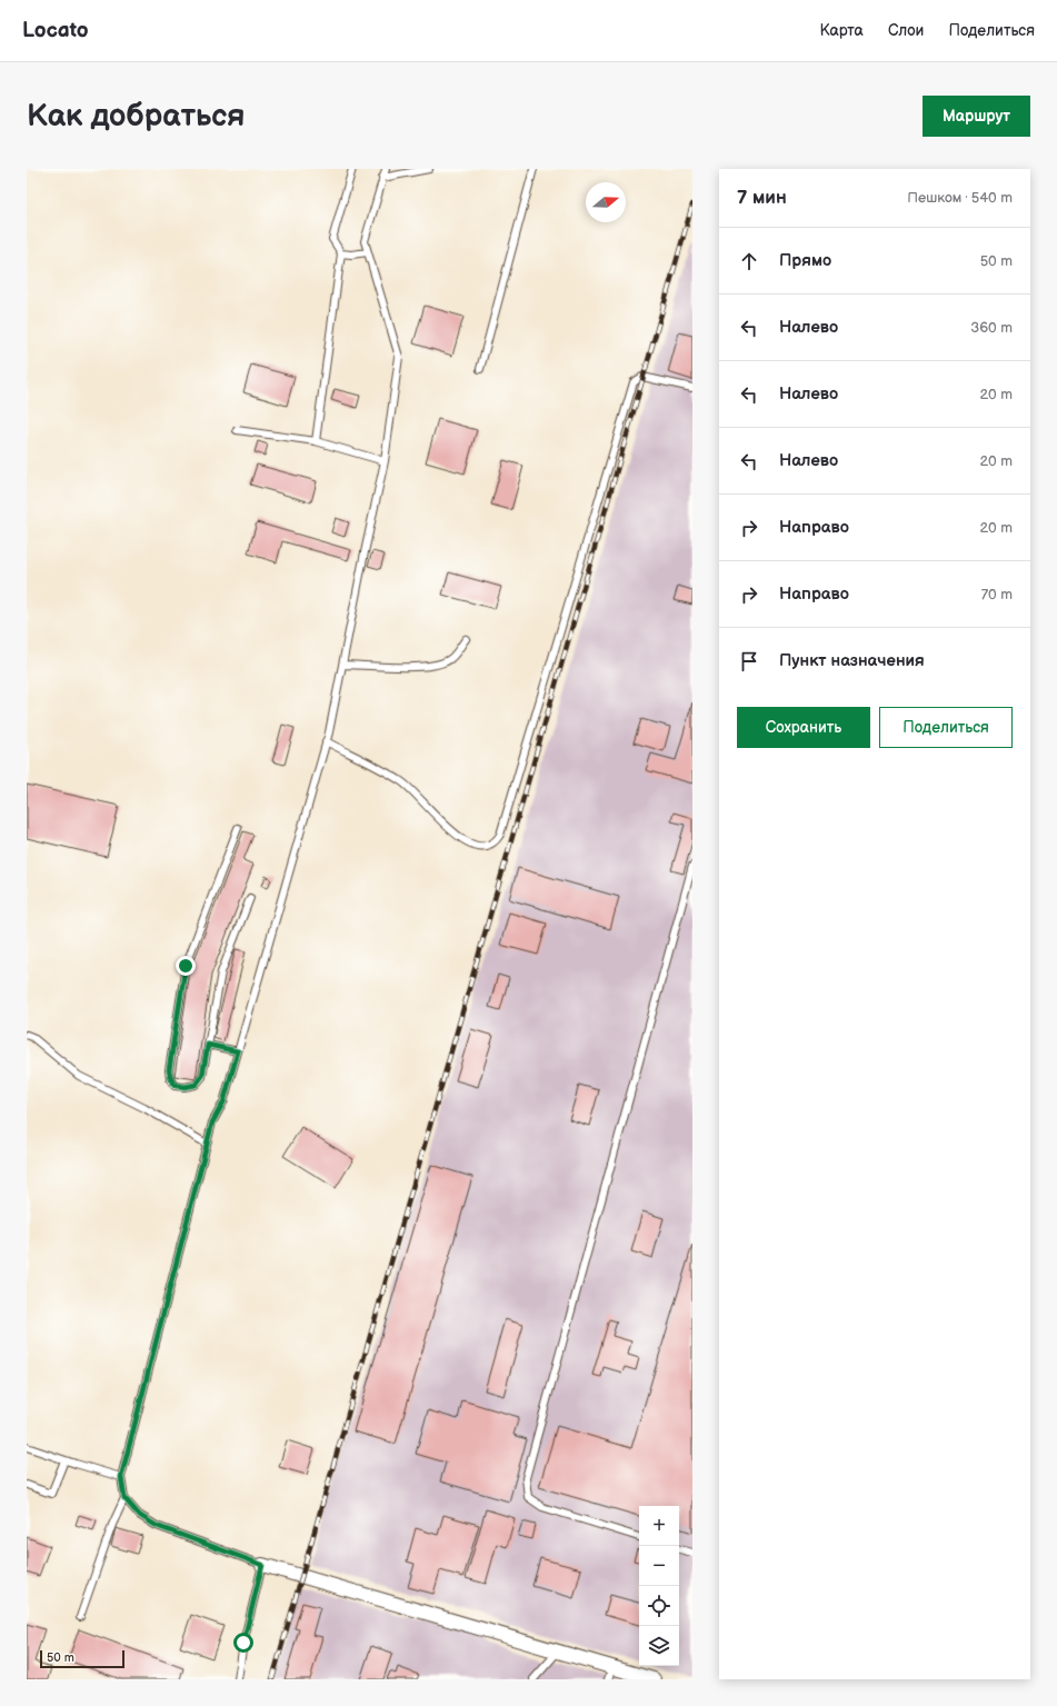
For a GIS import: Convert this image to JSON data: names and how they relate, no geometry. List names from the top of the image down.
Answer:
{
  "scale_bar": "50 m",
  "north": "right",
  "page": {
    "header": "Locato",
    "nav": ["Карта", "Слои", "Поделиться"],
    "buttons": [
      "Маршрут",
      ["Сохранить", "Поделиться"]
    ],
    "title": "Как добраться",
    "heading": ["7 мин", "Пешком · 540 m"],
    "list": [
      ["Прямо", "50 m"],
      ["Налево", "360 m"],
      ["Налево", "20 m"],
      ["Налево", "20 m"],
      ["Направо", "20 m"],
      ["Направо", "70 m"],
      "Пункт назначения"
    ],
    "map_buttons": ["+", "−"],
    "scale": "50 m"
  }
}
